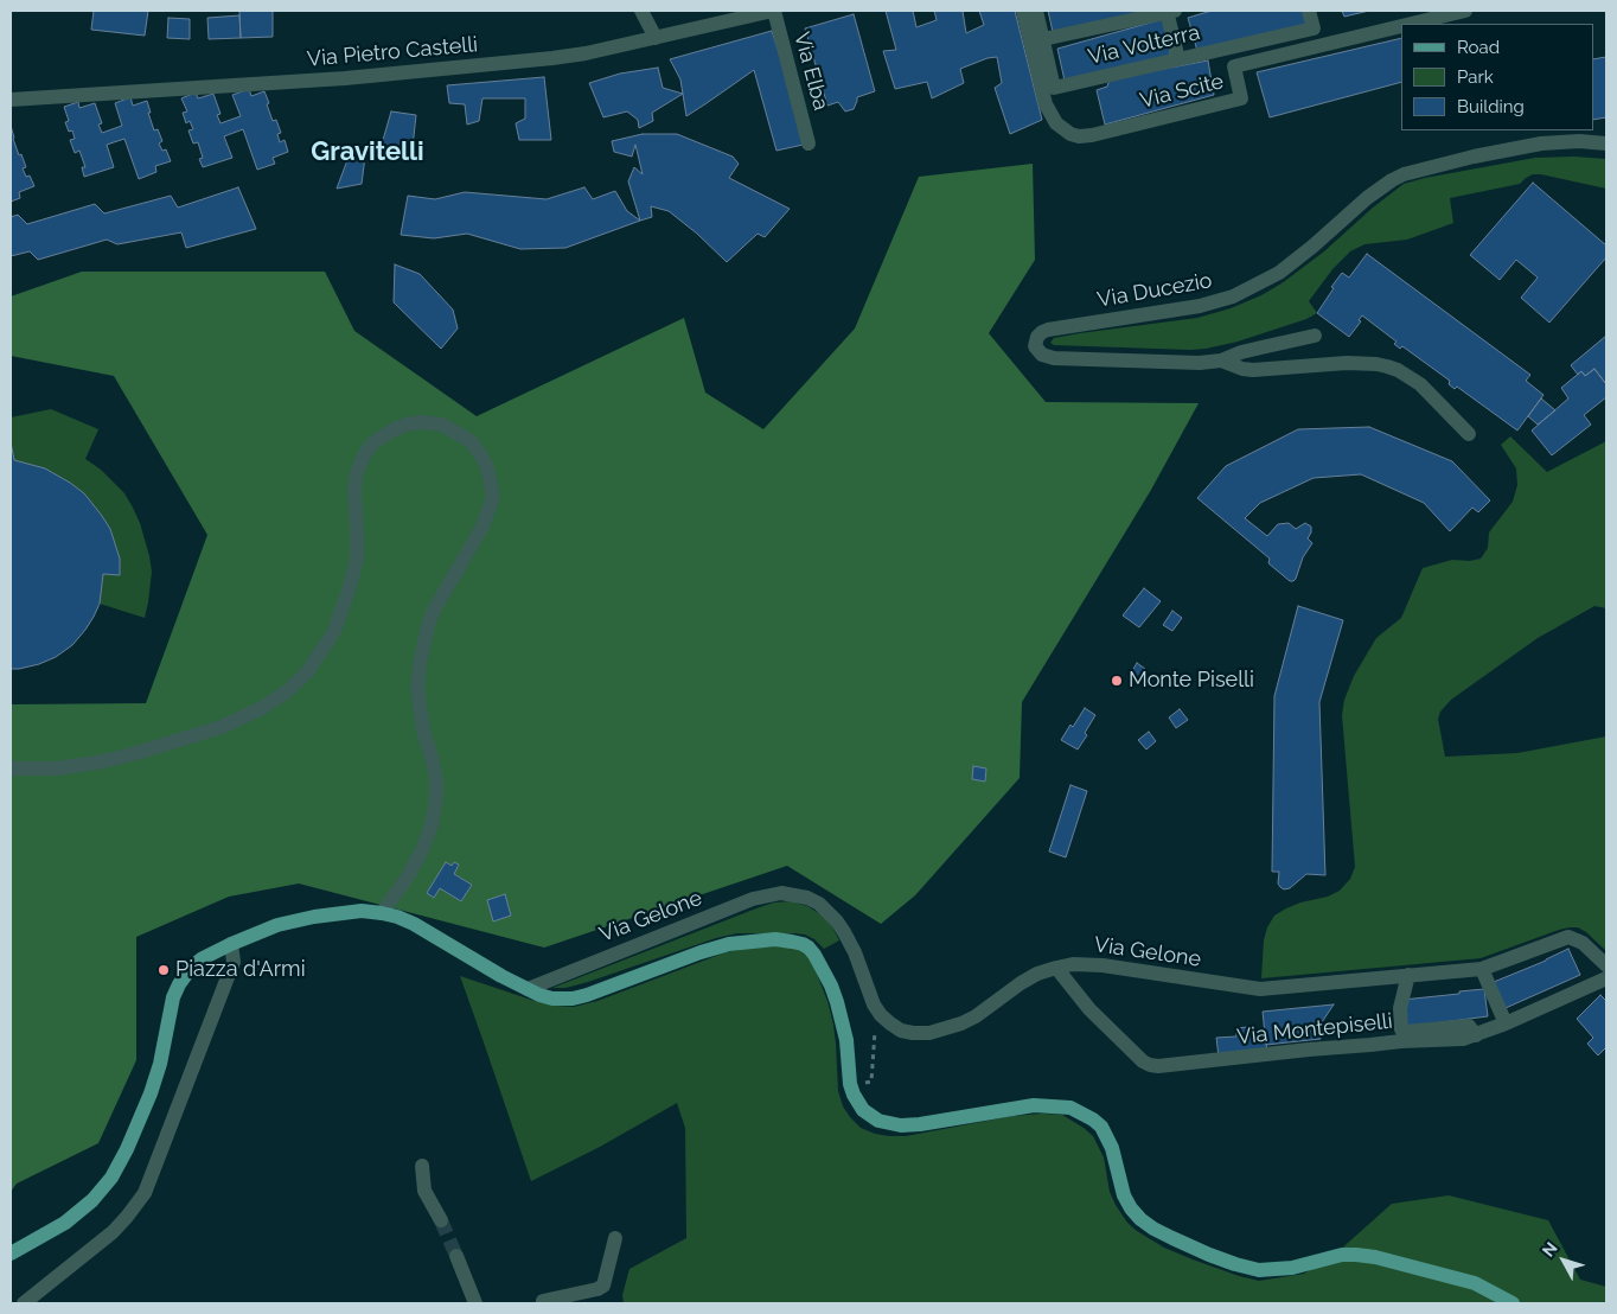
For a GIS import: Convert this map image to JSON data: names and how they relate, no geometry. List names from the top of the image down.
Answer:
{
  "streets": {
    "street": [
      "Via Volterra",
      "Via Pietro Castelli",
      "Via Elba",
      "Via Scite",
      "Via Ducezio",
      "Via Gelone",
      "Via Montepiselli"
    ]
  },
  "crossings": [
    ["Via Pietro Castelli", "Via Elba"],
    ["Via Gelone", "Via Montepiselli"]
  ],
  "districts": ["Gravitelli"],
  "places": ["Monte Piselli", "Piazza d'Armi"],
  "legend": ["Road", "Park", "Building"],
  "north": "top left"
}
